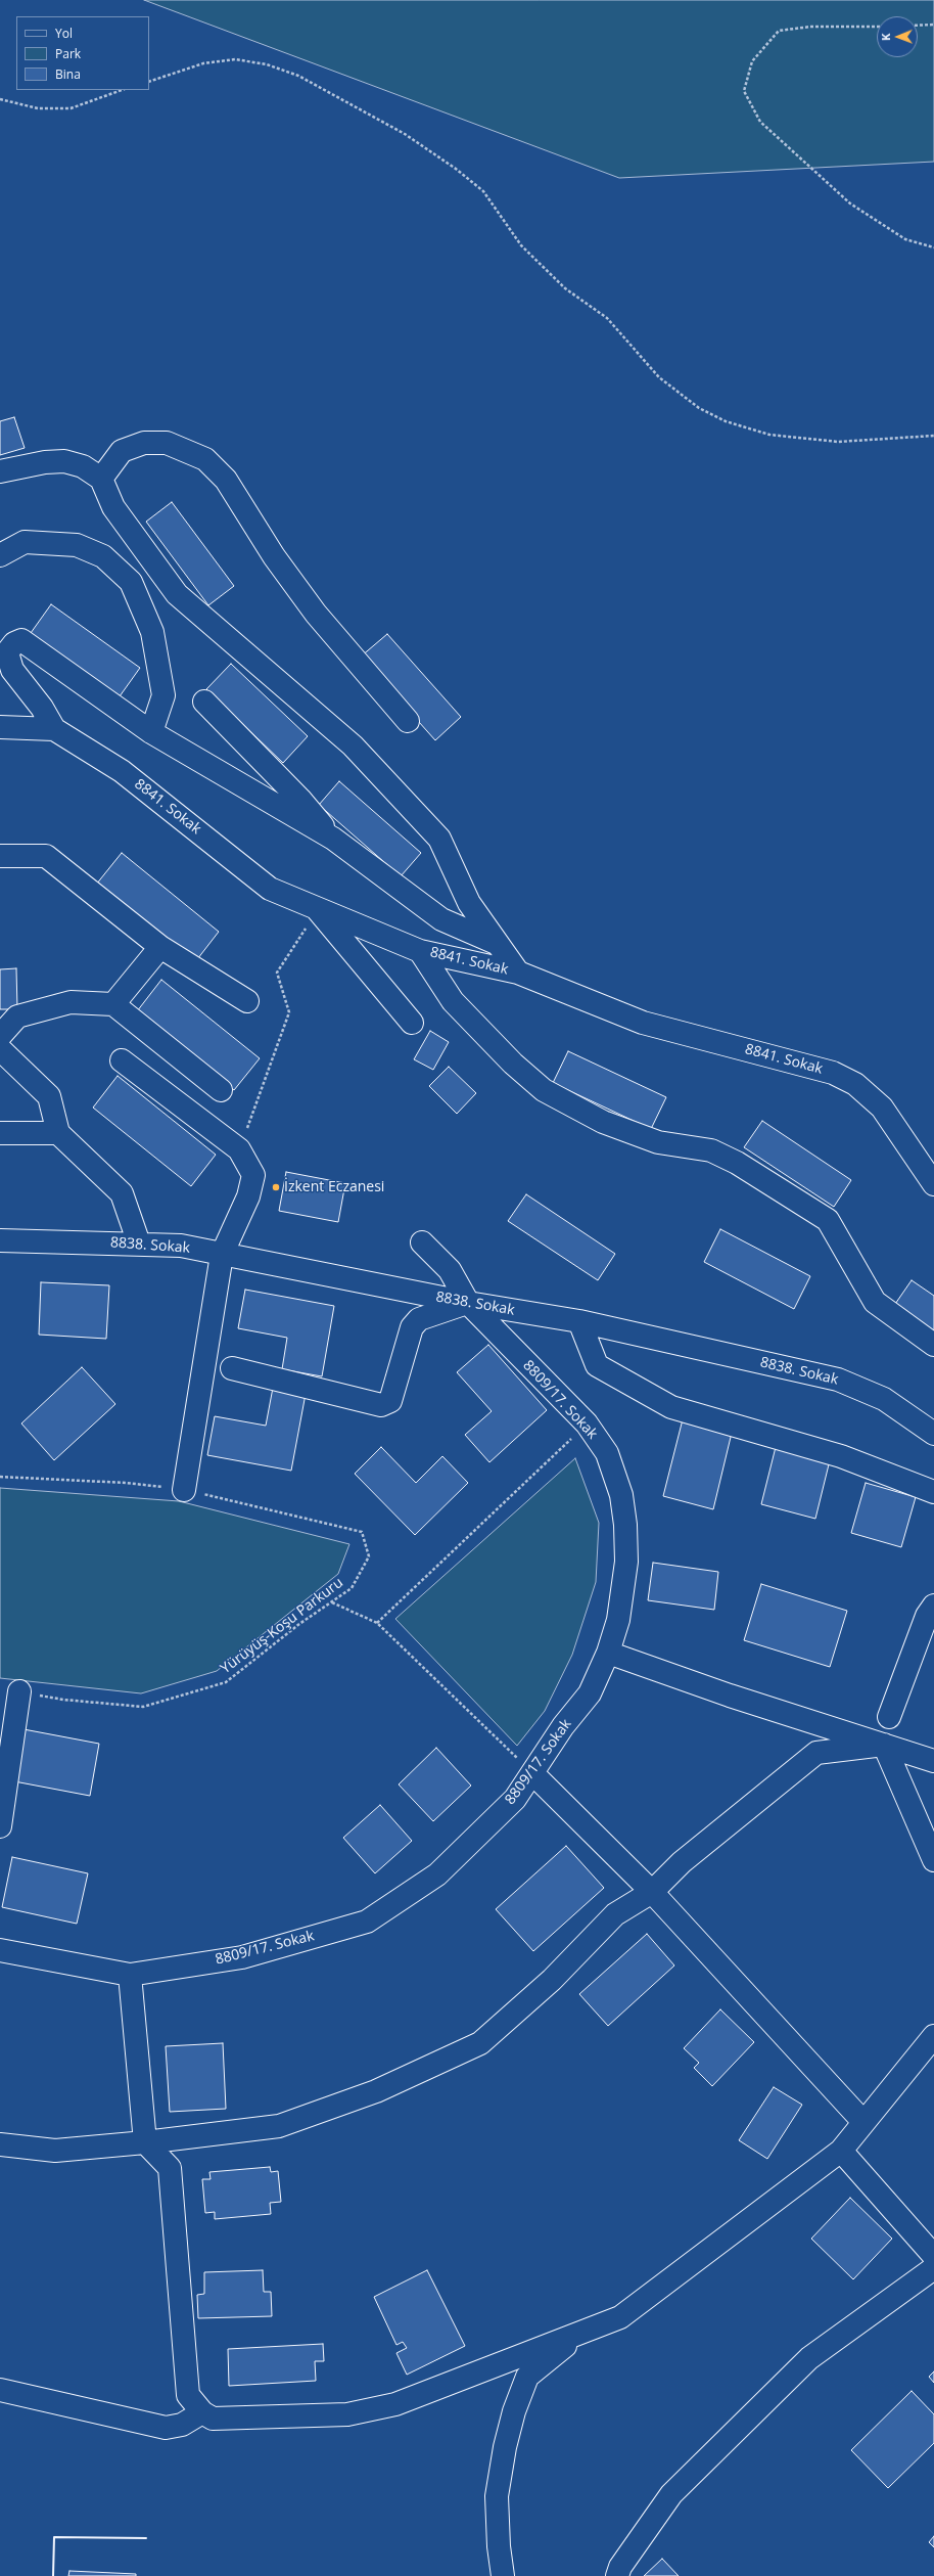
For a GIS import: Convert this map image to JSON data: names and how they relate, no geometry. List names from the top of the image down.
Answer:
{
  "streets": {
    "street": ["8841. Sokak", "8838. Sokak", "8809/17. Sokak"],
    "path": ["Yürüyüş-Koşu Parkuru"]
  },
  "crossings": [
    ["8838. Sokak", "8809/17. Sokak"]
  ],
  "places": ["İzkent Eczanesi"],
  "legend": ["Yol", "Park", "Bina"],
  "north": "left"
}
